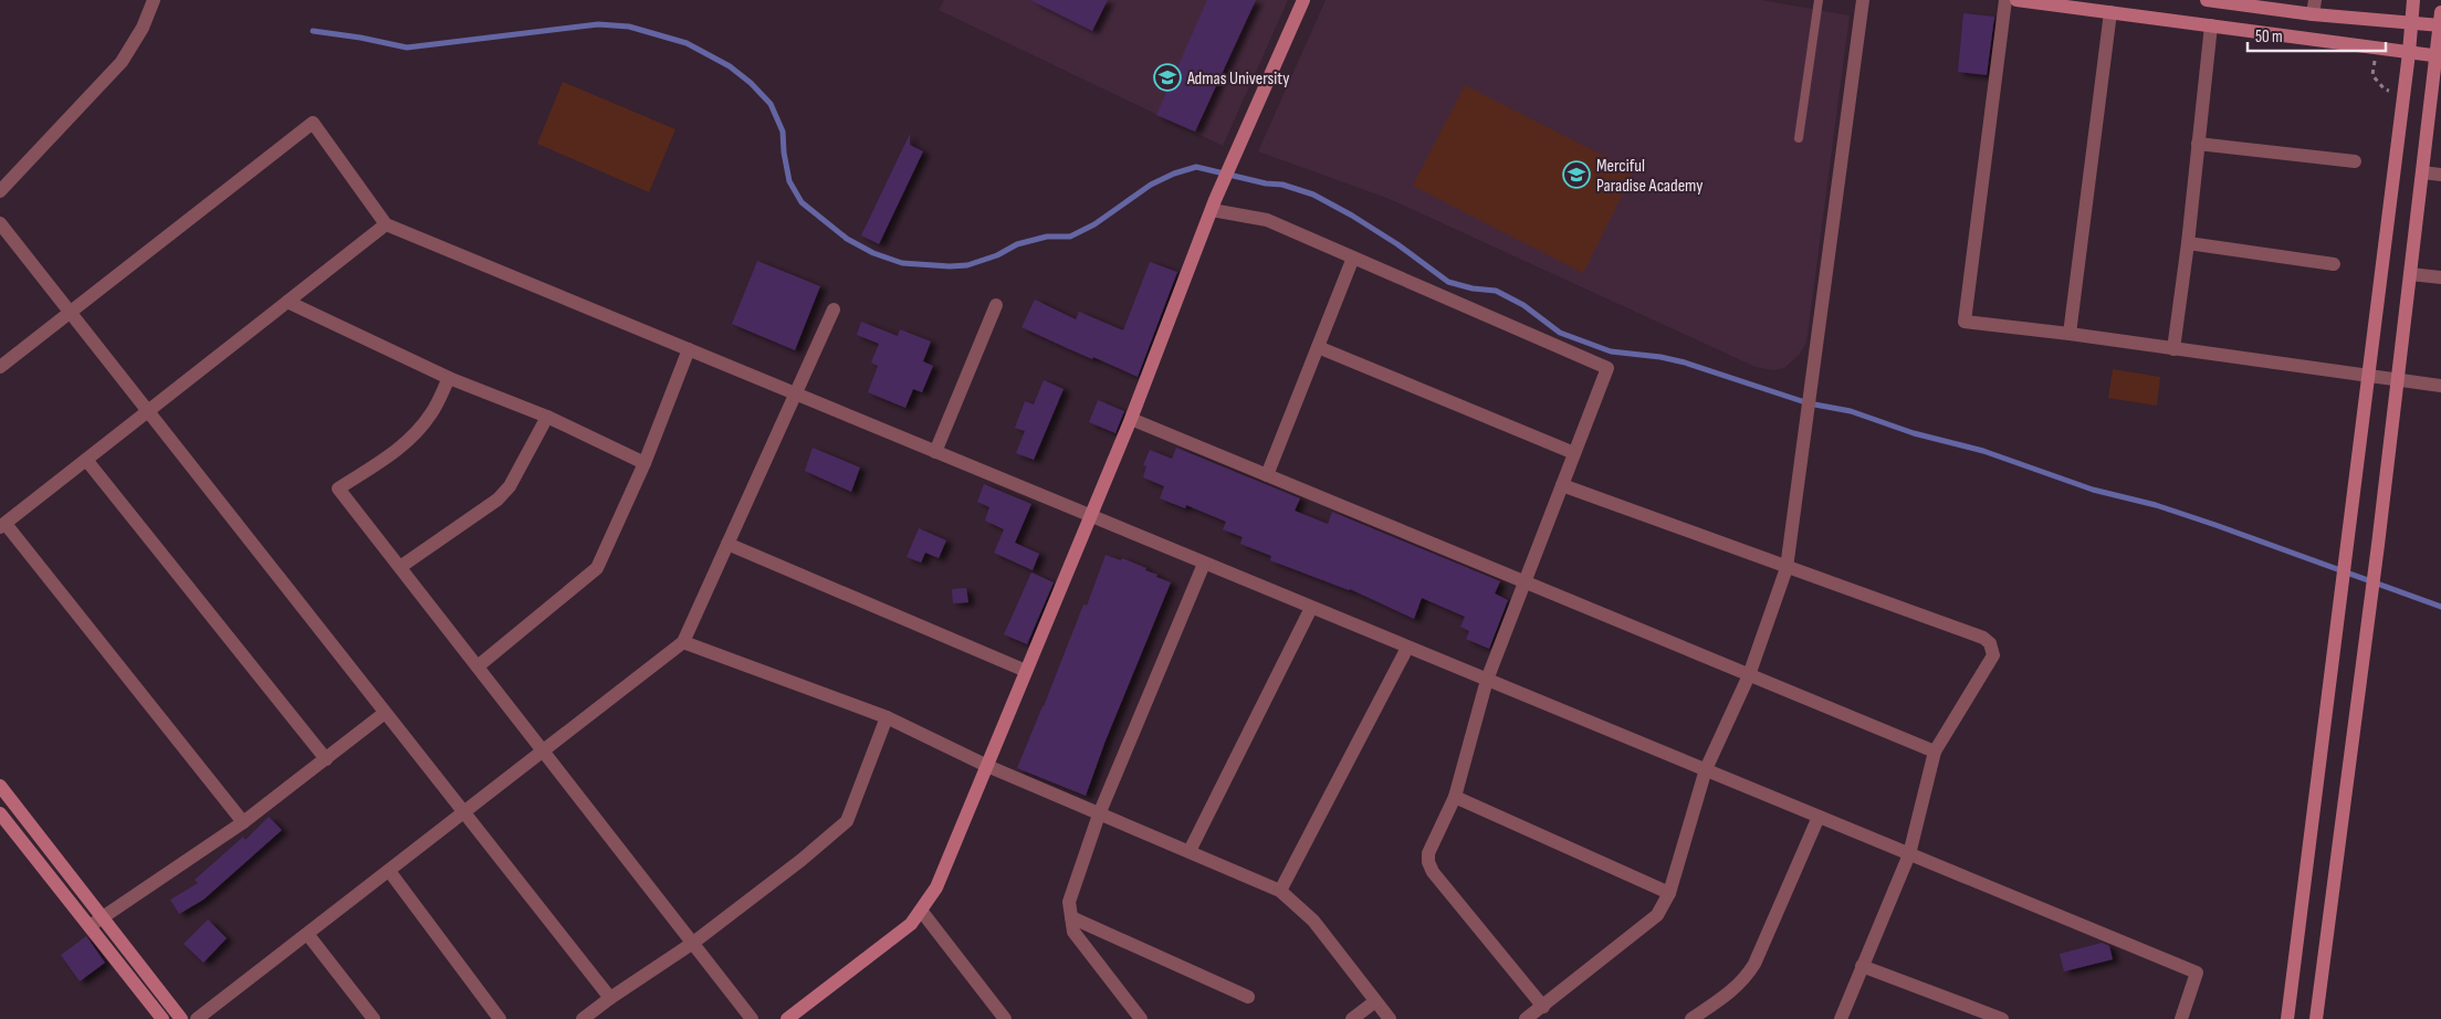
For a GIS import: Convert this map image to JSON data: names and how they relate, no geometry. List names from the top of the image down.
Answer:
{
  "places": {
    "school or university": ["Admas University", "Merciful Paradise Academy"]
  },
  "scale_bar": "50 m"
}
